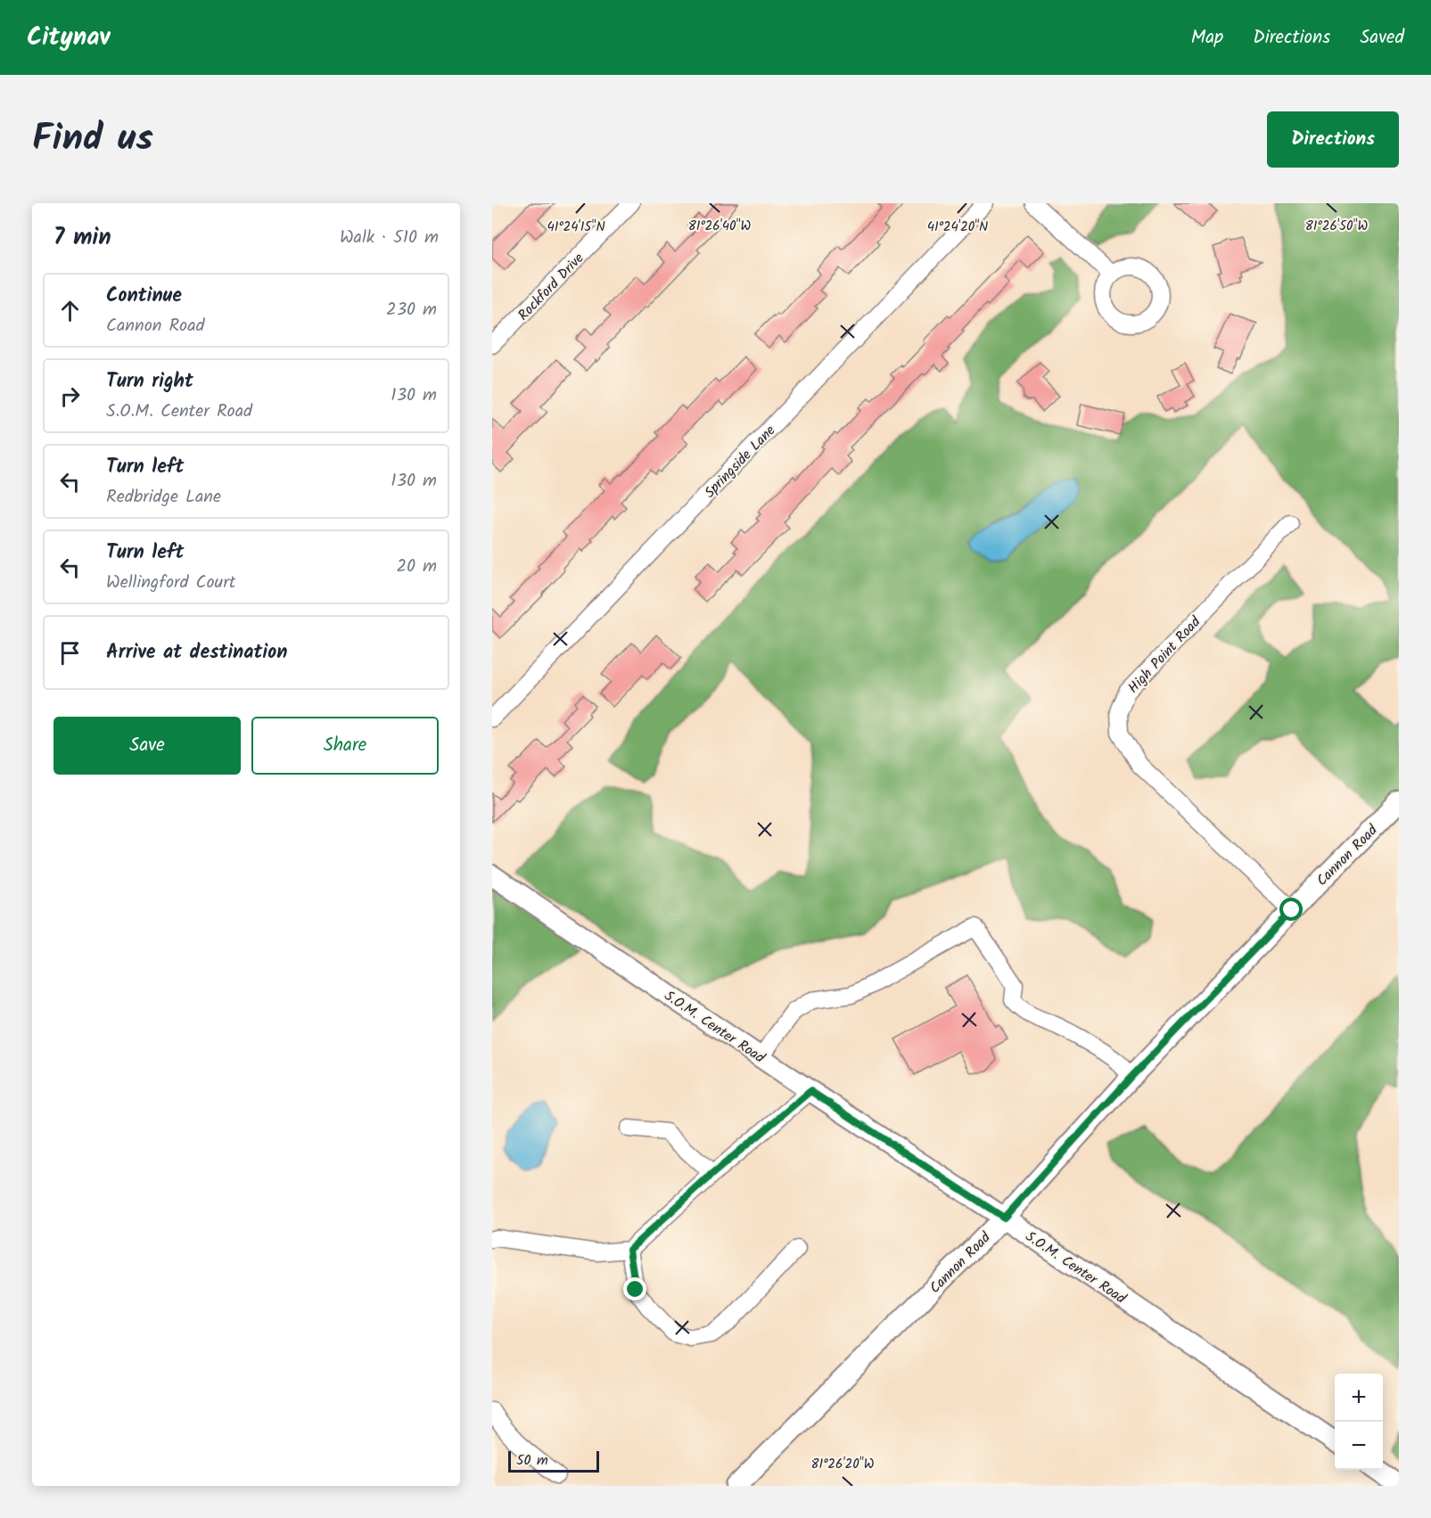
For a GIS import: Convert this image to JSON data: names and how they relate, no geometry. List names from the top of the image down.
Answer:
{
  "streets": {
    "main road": ["Cannon Road", "S.O.M. Center Road"],
    "street": ["Rockford Drive", "Springside Lane", "High Point Road"]
  },
  "crossings": [
    ["High Point Road", "Cannon Road"],
    ["Cannon Road", "S.O.M. Center Road"]
  ],
  "scale_bar": "50 m",
  "page": {
    "header": "Citynav",
    "nav": ["Map", "Directions", "Saved"],
    "title": "Find us",
    "buttons": [
      "Directions",
      ["Save", "Share"]
    ],
    "heading": ["7 min", "Walk · 510 m"],
    "list": [
      ["Continue", "Cannon Road", "230 m"],
      ["Turn right", "S.O.M. Center Road", "130 m"],
      ["Turn left", "Redbridge Lane", "130 m"],
      ["Turn left", "Wellingford Court", "20 m"],
      "Arrive at destination"
    ],
    "map_buttons": ["+", "−"],
    "scale": "50 m"
  },
  "coordinates": [
    "81°26'40\"W",
    "81°26'50\"W",
    "41°24'15\"N",
    "41°24'20\"N",
    "81°26'20\"W"
  ]
}
